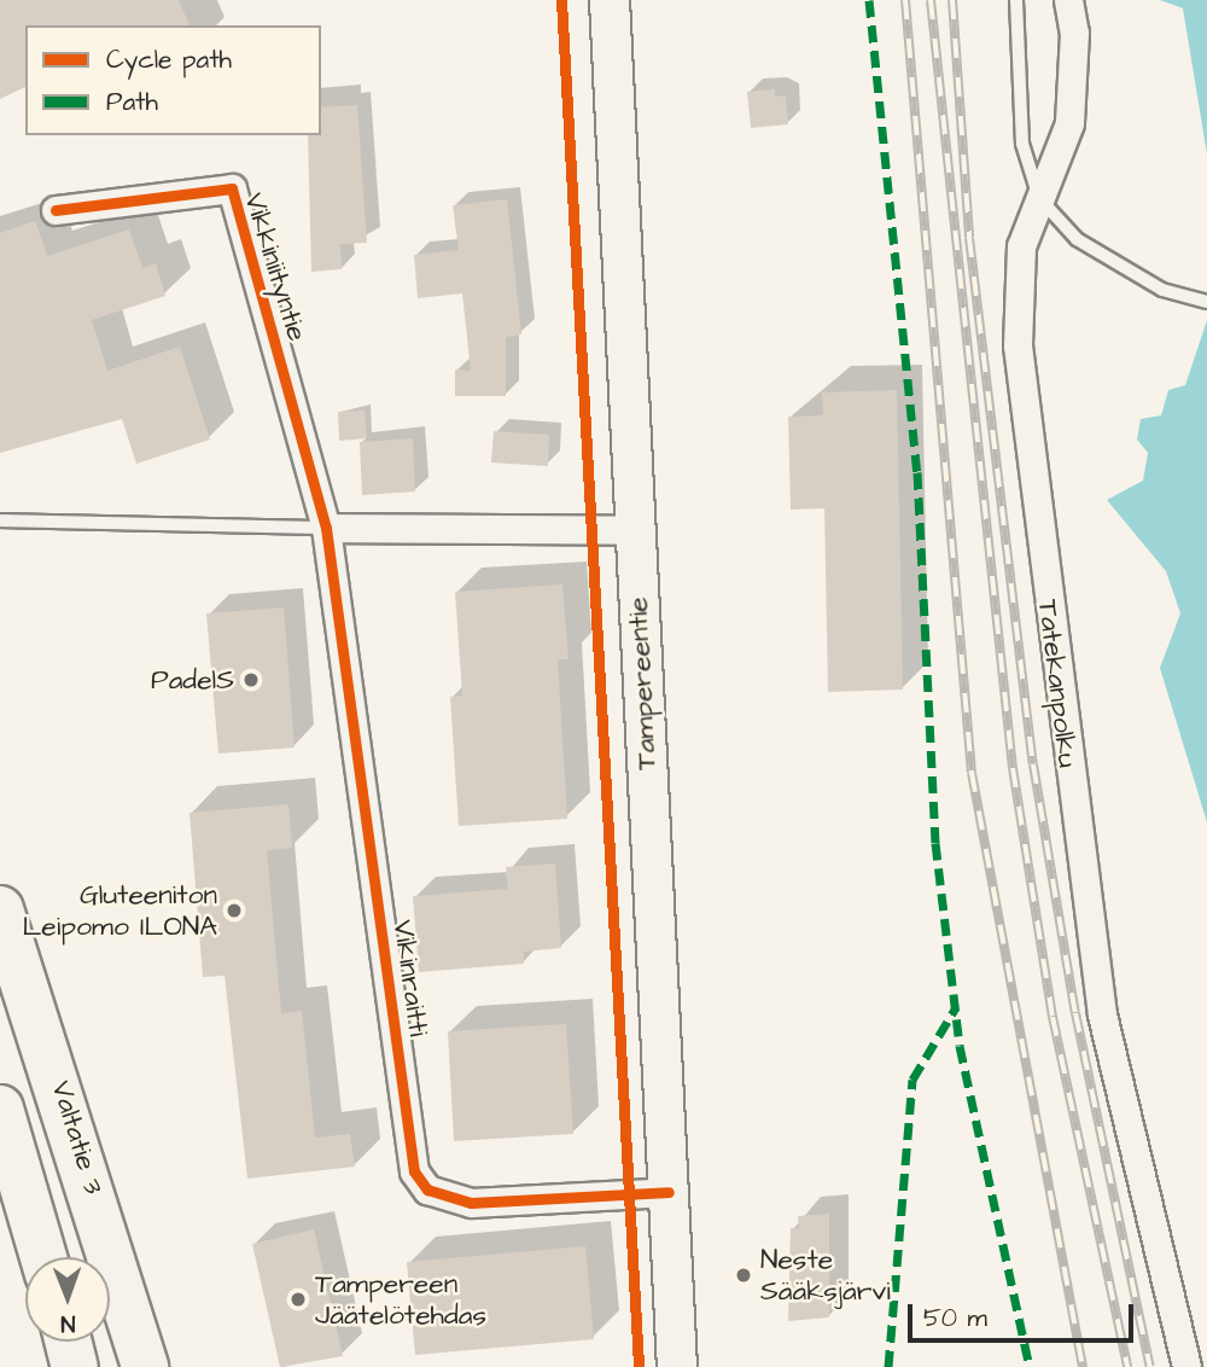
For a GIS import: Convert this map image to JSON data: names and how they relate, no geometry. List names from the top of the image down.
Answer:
{
  "streets": {
    "highway": ["Valtatie 3"],
    "main road": ["Tampereentie"],
    "street": ["Vikkiniityntie", "Tatekanpolku", "Vikinraitti"]
  },
  "crossings": [
    ["Vikkiniityntie", "Vikinraitti"],
    ["Tampereentie", "Vikinraitti"]
  ],
  "places": [
    "PadelS",
    "Gluteeniton Leipomo ILONA",
    "Neste Sääksjärvi",
    "Tampereen Jäätelötehdas"
  ],
  "legend": ["Cycle path", "Path"],
  "scale_bar": "50 m",
  "north": "bottom"
}
